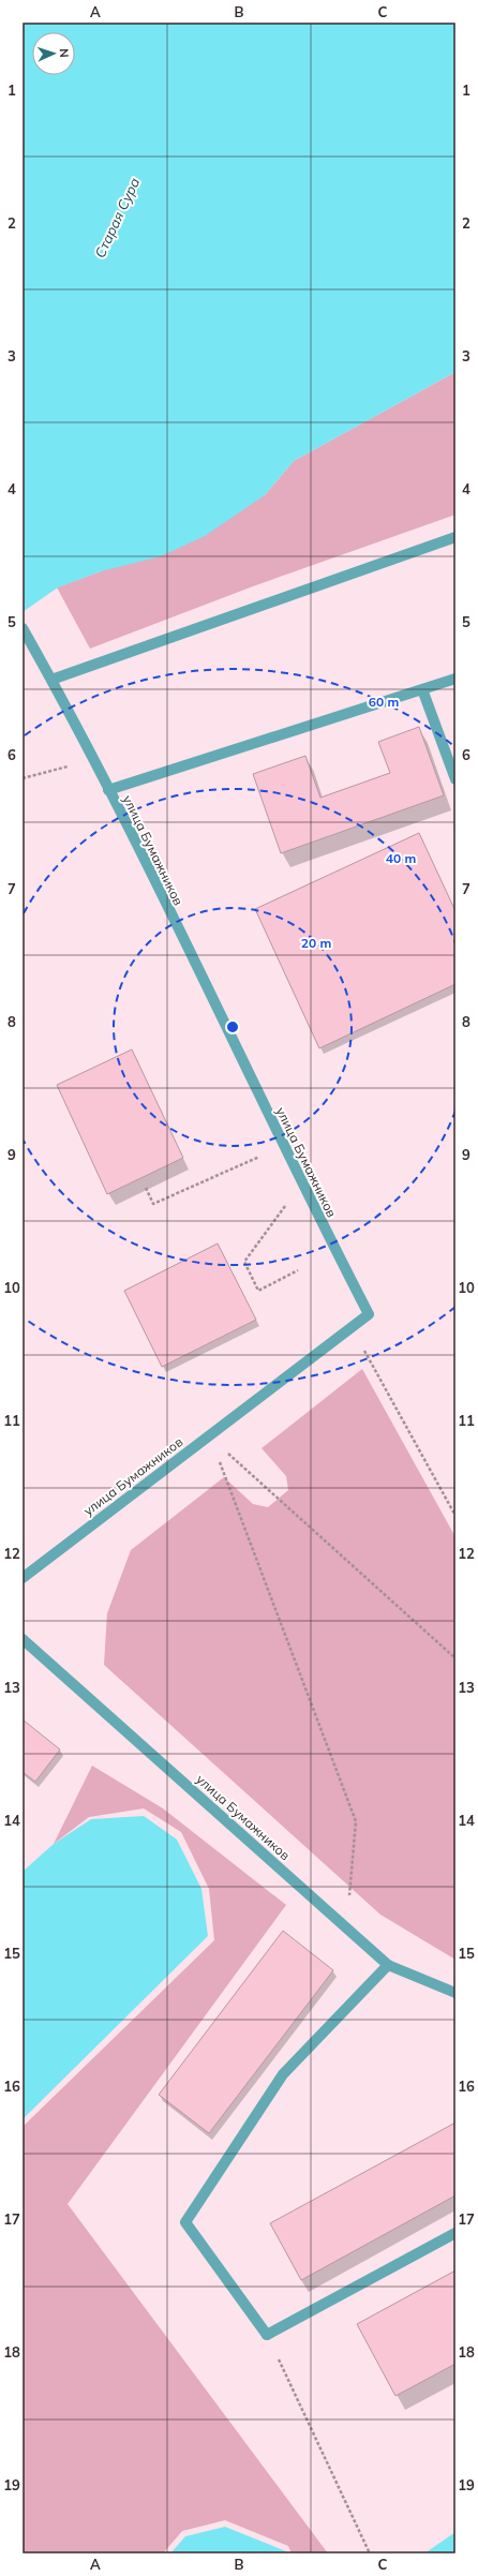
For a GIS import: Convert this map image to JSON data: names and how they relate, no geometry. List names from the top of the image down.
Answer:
{
  "streets": {
    "street": ["улица Бумажников"]
  },
  "water": ["Старая Сура"],
  "north": "right",
  "grid": {
    "columns": ["A", "B", "C"],
    "rows": [
      "1",
      "2",
      "3",
      "4",
      "5",
      "6",
      "7",
      "8",
      "9",
      "10",
      "11",
      "12",
      "13",
      "14",
      "15",
      "16",
      "17",
      "18",
      "19"
    ]
  },
  "rings": ["60 m", "40 m", "20 m"]
}
